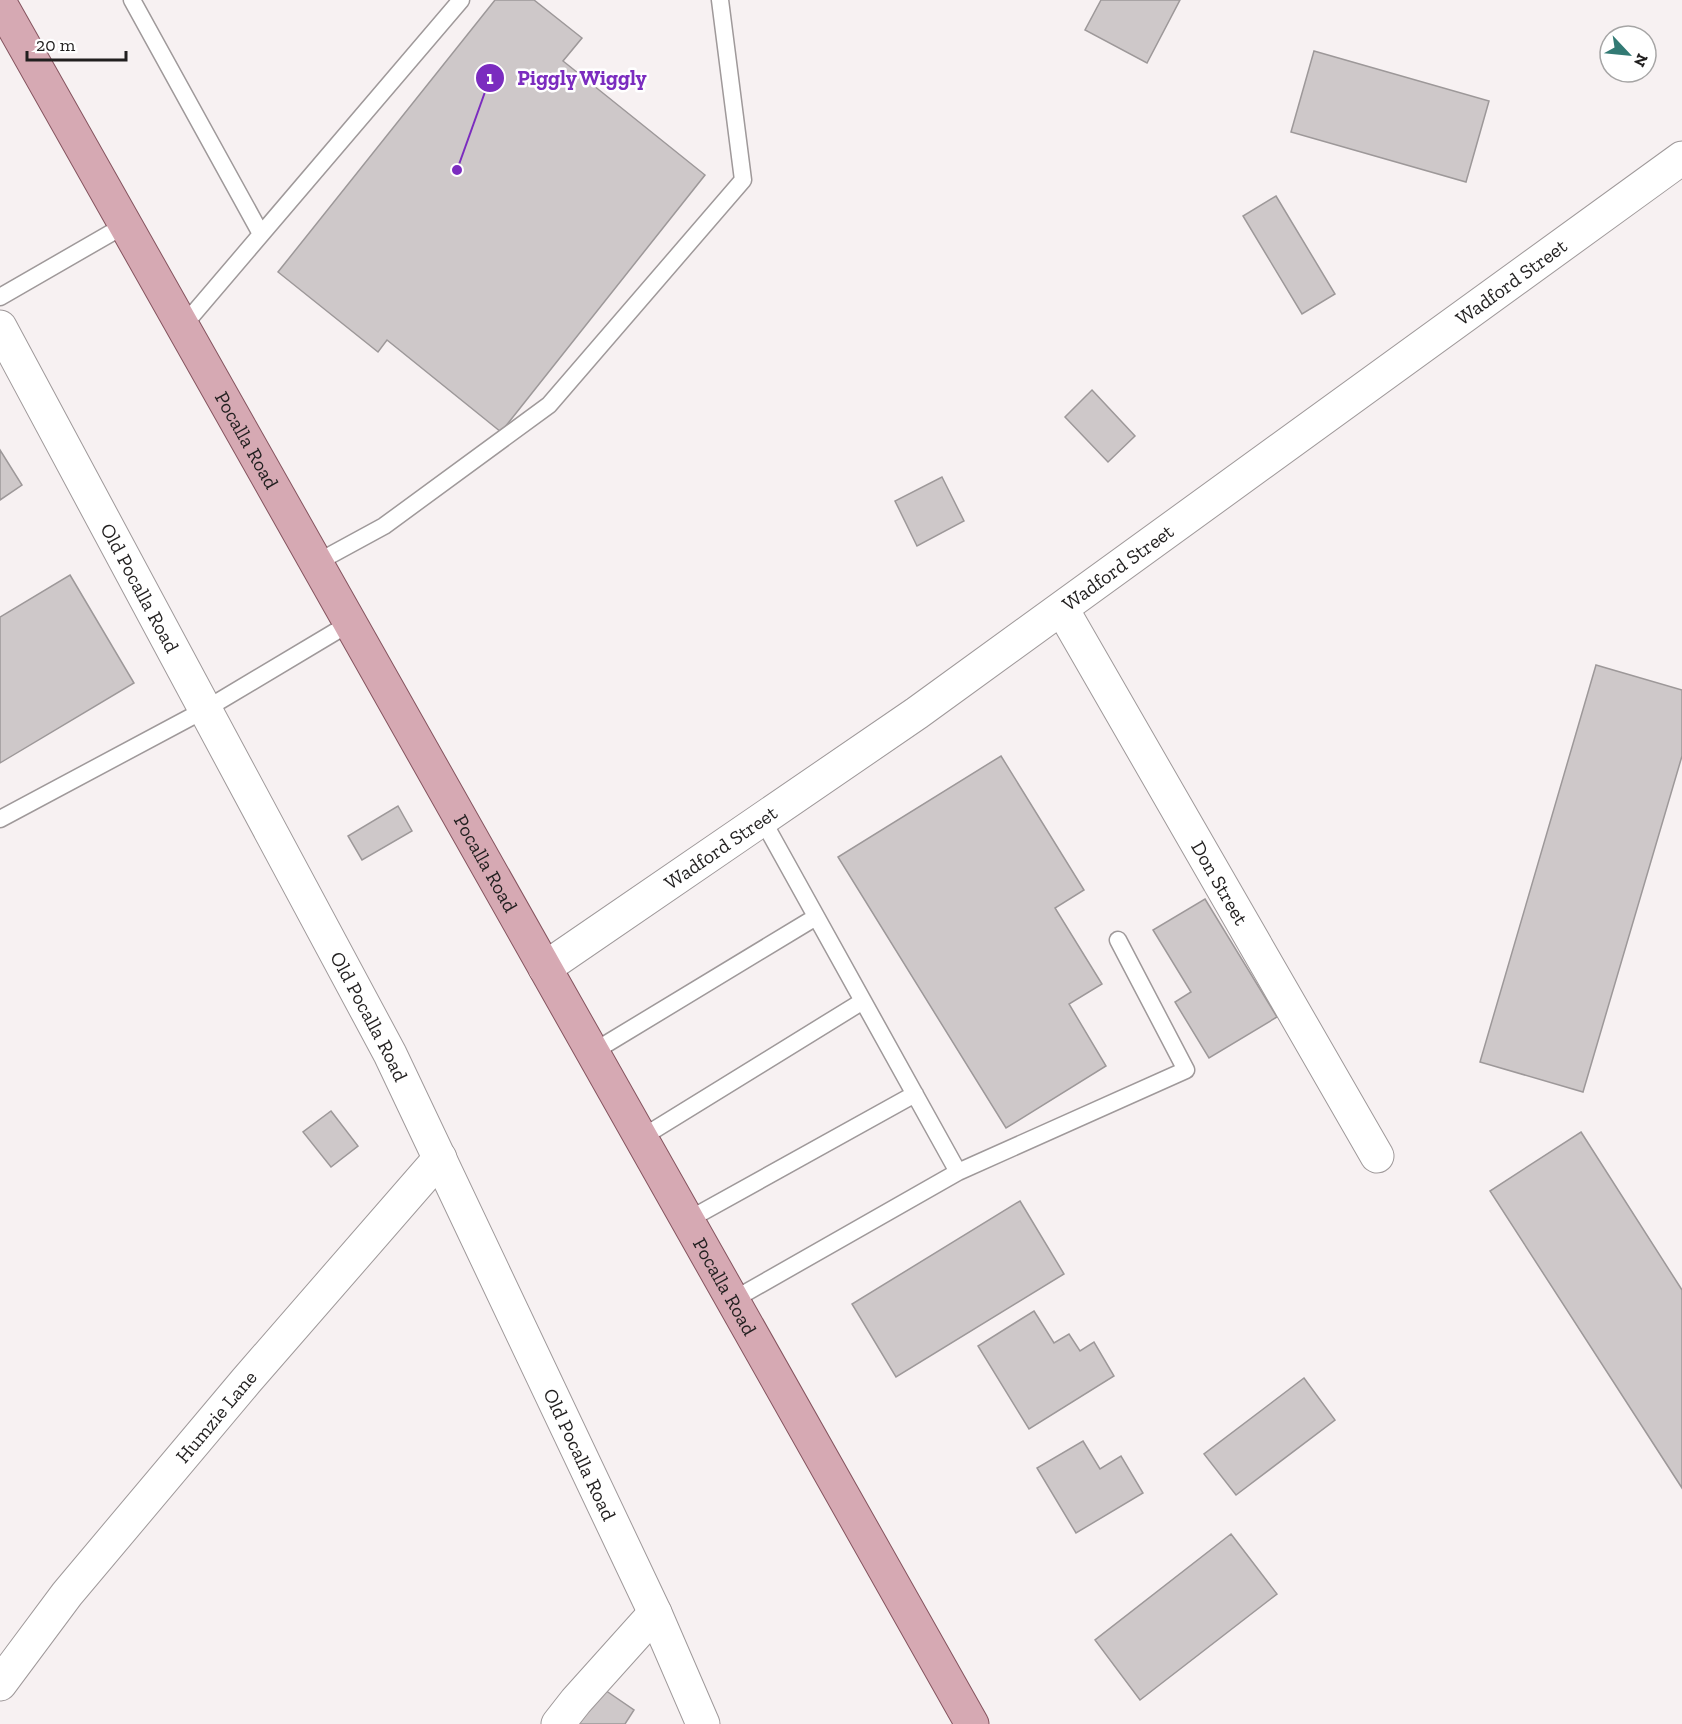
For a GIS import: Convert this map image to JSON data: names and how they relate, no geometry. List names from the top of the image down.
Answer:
{
  "streets": {
    "main road": ["Pocalla Road"],
    "street": [
      "Wadford Street",
      "Old Pocalla Road",
      "Don Street",
      "Humzie Lane"
    ]
  },
  "crossings": [
    ["Wadford Street", "Pocalla Road"],
    ["Wadford Street", "Don Street"],
    ["Old Pocalla Road", "Humzie Lane"]
  ],
  "places": ["Piggly Wiggly"],
  "scale_bar": "20 m",
  "north": "bottom right"
}
